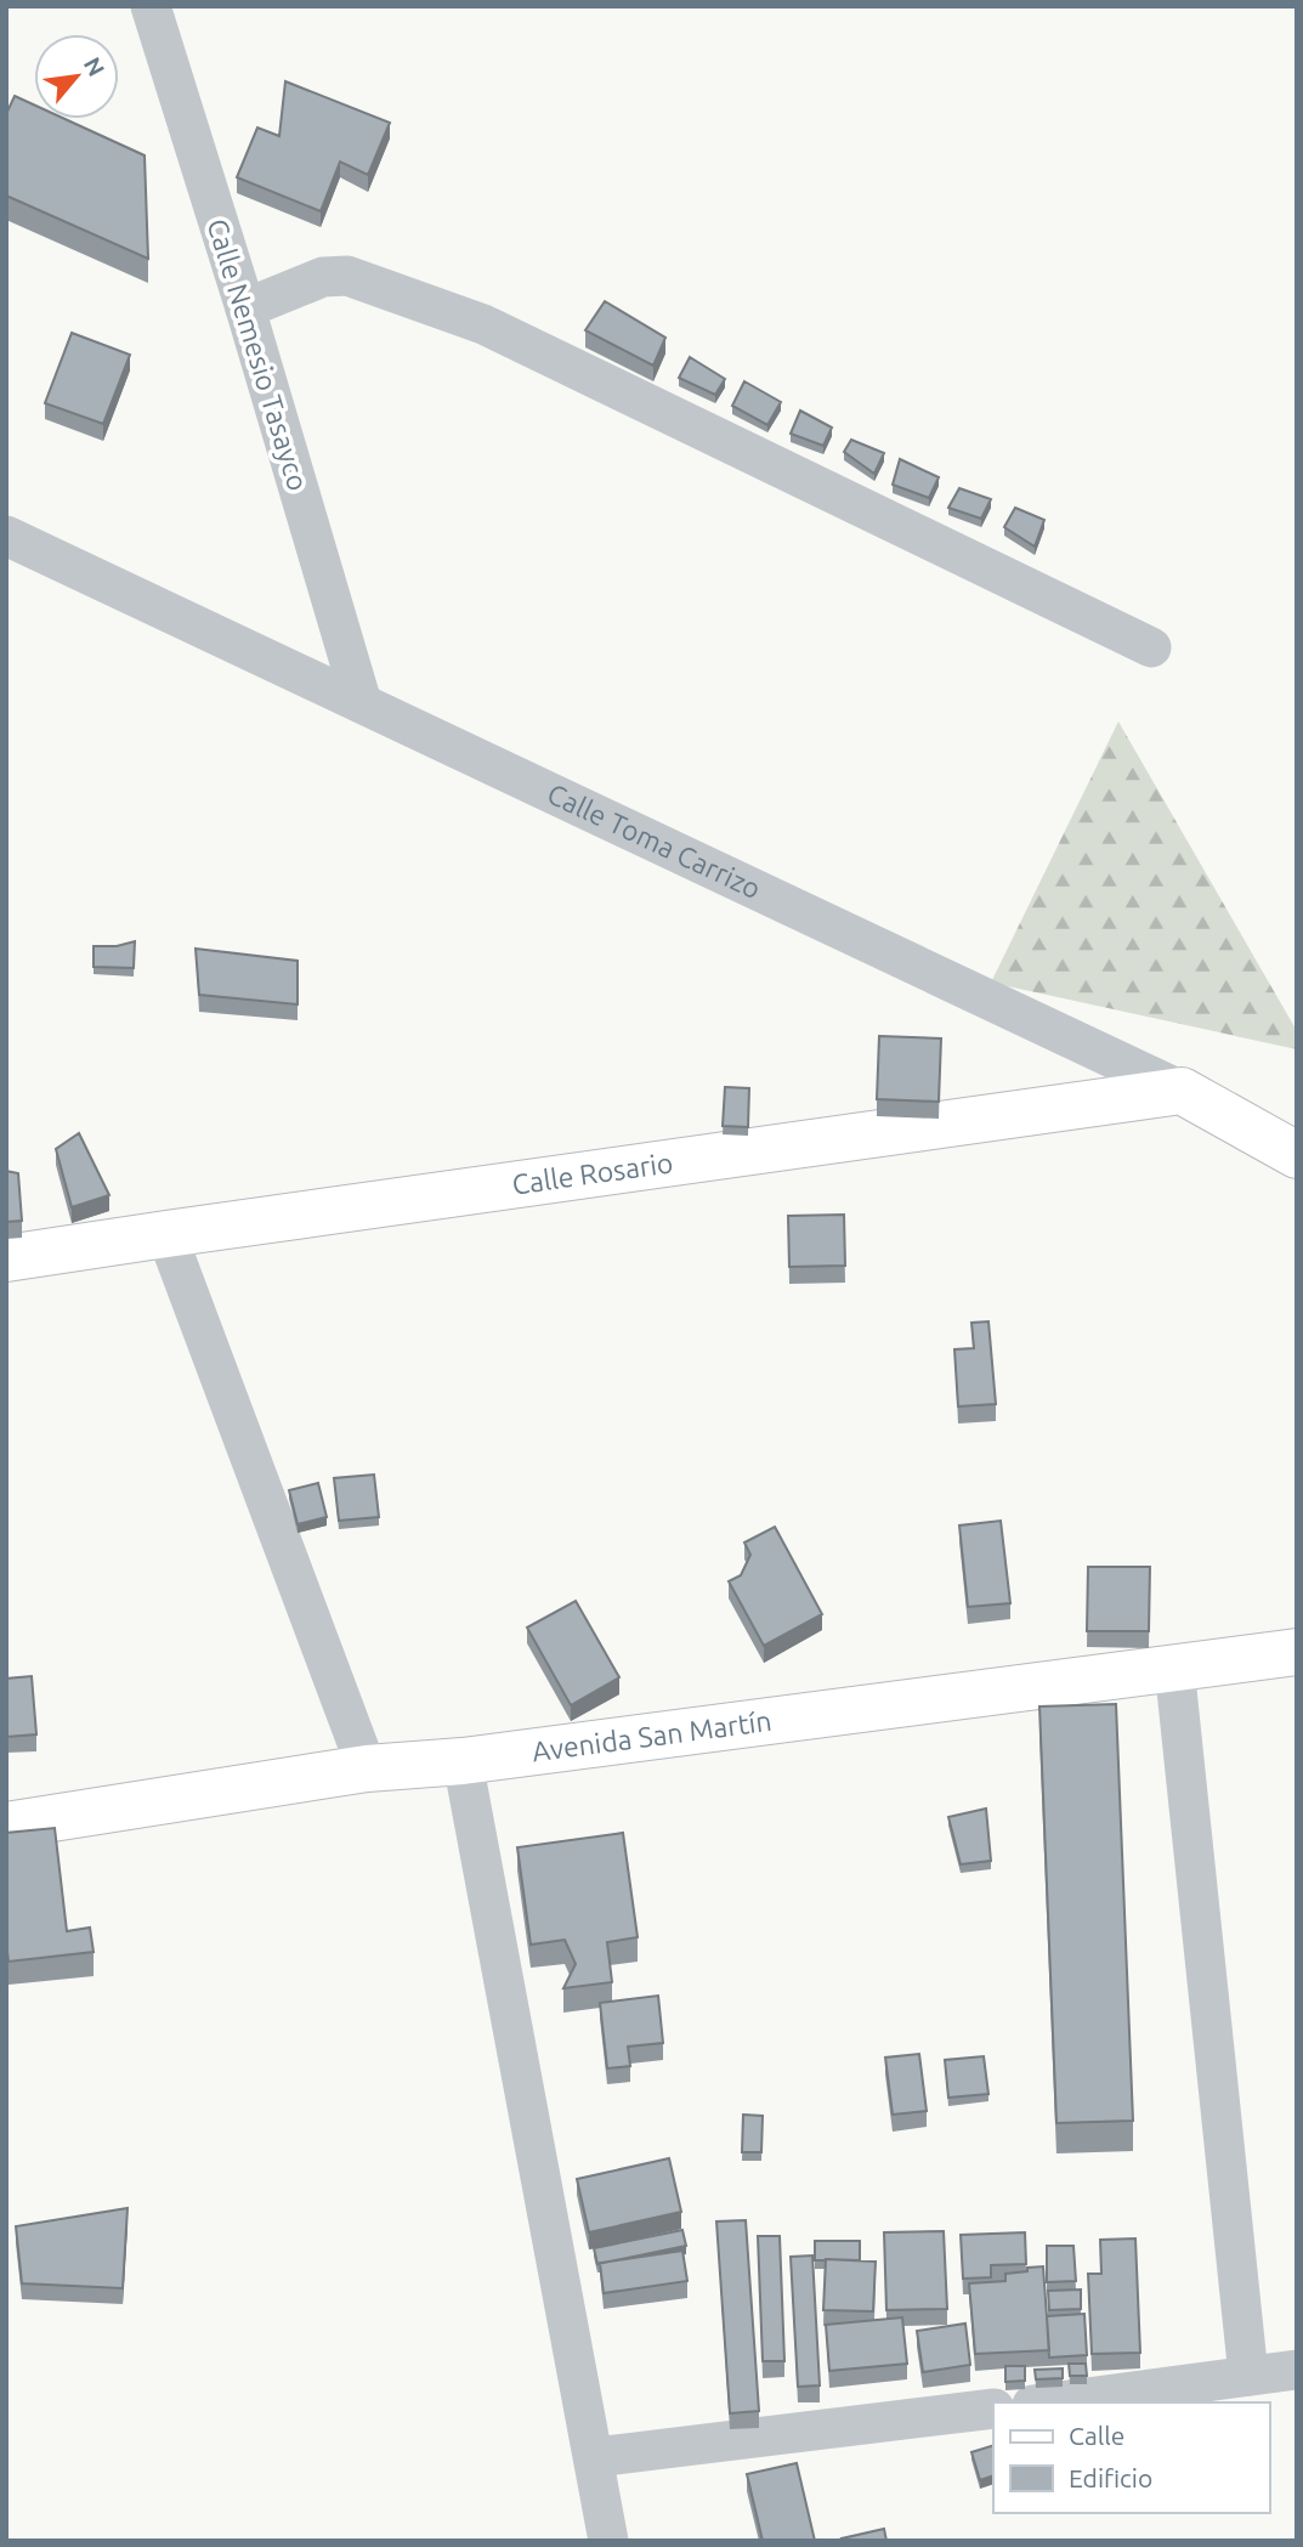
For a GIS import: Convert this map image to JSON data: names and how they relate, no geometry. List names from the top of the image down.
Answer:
{
  "streets": {
    "main road": ["Calle Toma Carrizo", "Calle Rosario", "Avenida San Martín"],
    "street": ["Calle Nemesio Tasayco"]
  },
  "crossings": [
    ["Calle Nemesio Tasayco", "Calle Toma Carrizo"],
    ["Calle Toma Carrizo", "Calle Rosario"]
  ],
  "legend": ["Calle", "Edificio"],
  "north": "top right"
}
